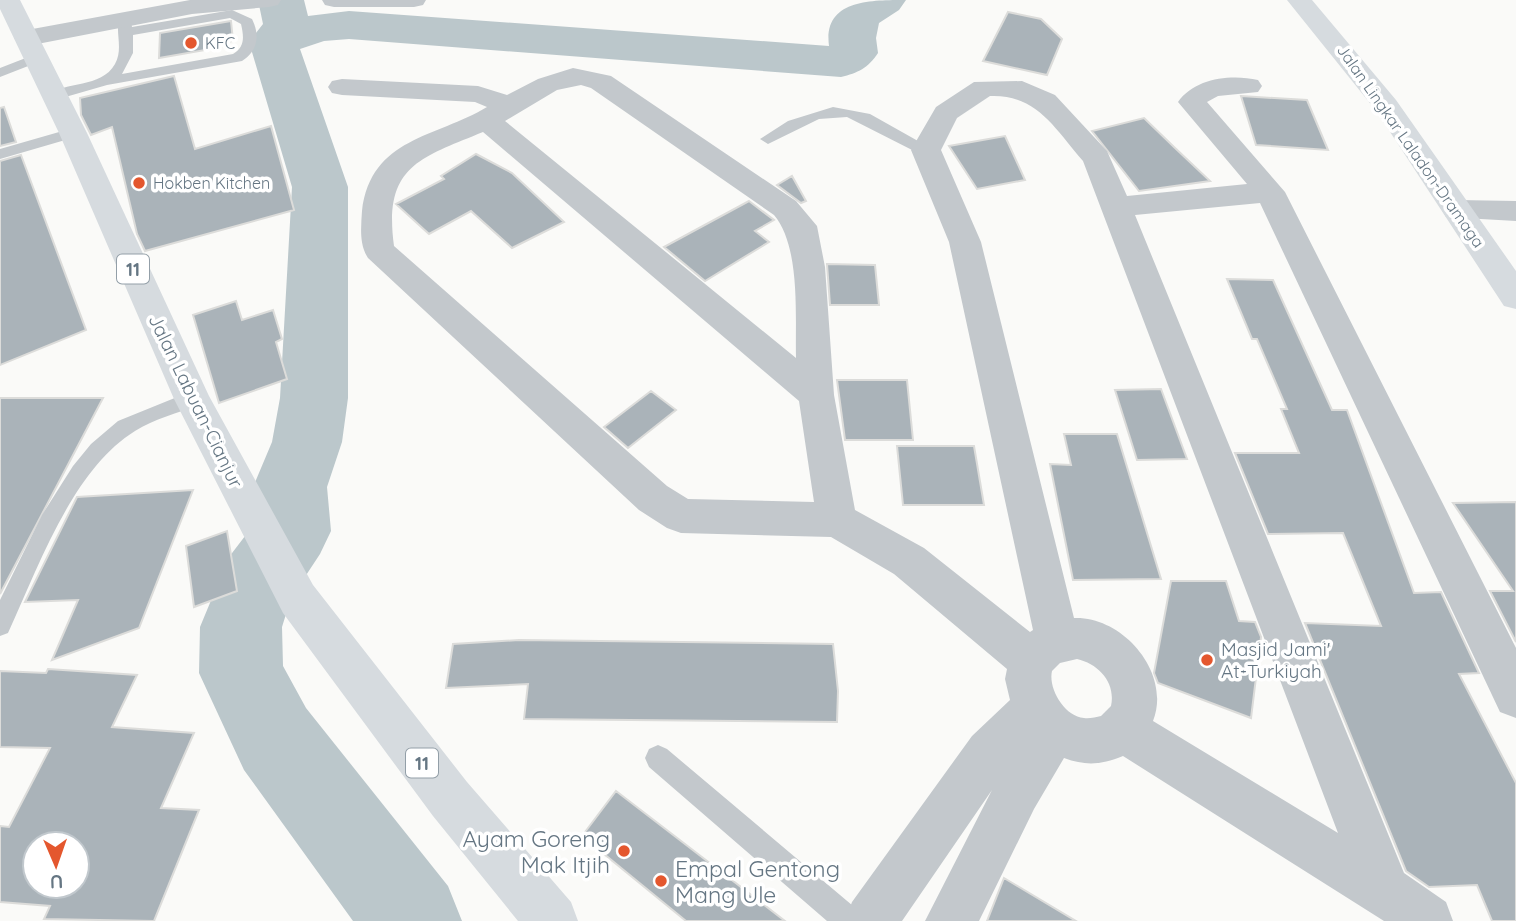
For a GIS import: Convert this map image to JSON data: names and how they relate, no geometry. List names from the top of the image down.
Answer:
{
  "streets": {
    "main road": ["Jalan Lingkar Laladon-Dramaga", "11", "Jalan Labuan-Cianjur"]
  },
  "places": [
    "KFC",
    "Hokben Kitchen",
    "Masjid Jami' At-Turkiyah",
    "Ayam Goreng Mak Itjih",
    "Empal Gentong Mang Ule"
  ],
  "north": "bottom"
}
